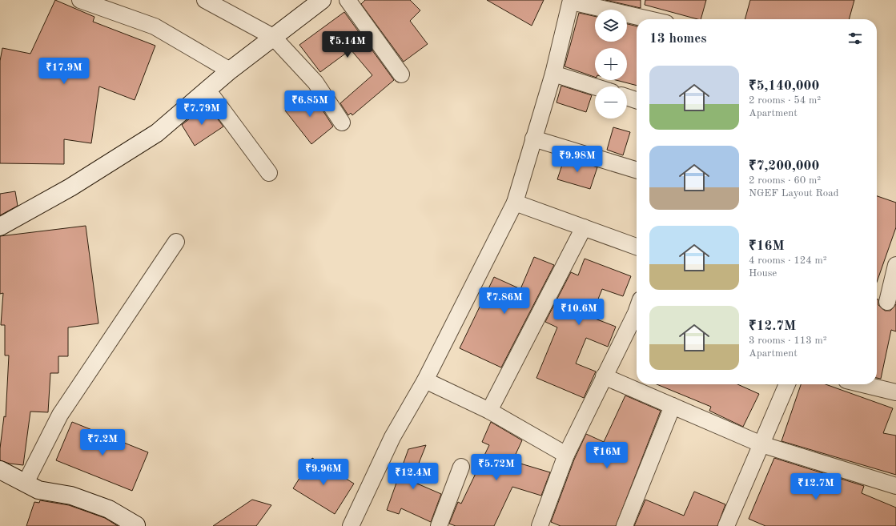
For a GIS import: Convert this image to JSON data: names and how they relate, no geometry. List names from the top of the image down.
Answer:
{
  "page": {
    "map_buttons": ["+", "−"],
    "heading": "13 homes",
    "price": [
      "₹5.14M",
      "₹17.9M",
      "₹6.85M",
      "₹7.79M",
      "₹9.98M",
      "₹7.86M",
      "₹10.6M",
      "₹7.2M",
      "₹16M",
      "₹5.72M",
      "₹9.96M",
      "₹12.4M",
      "₹12.7M"
    ],
    "list": [
      {
        "name": "₹5,140,000",
        "note": "2 rooms · 54 m² · Apartment"
      },
      {
        "name": "₹7,200,000",
        "note": "2 rooms · 60 m² · NGEF Layout Road"
      },
      {
        "name": "₹16M",
        "note": "4 rooms · 124 m² · House"
      },
      {
        "name": "₹12.7M",
        "note": "3 rooms · 113 m² · Apartment"
      }
    ]
  }
}
